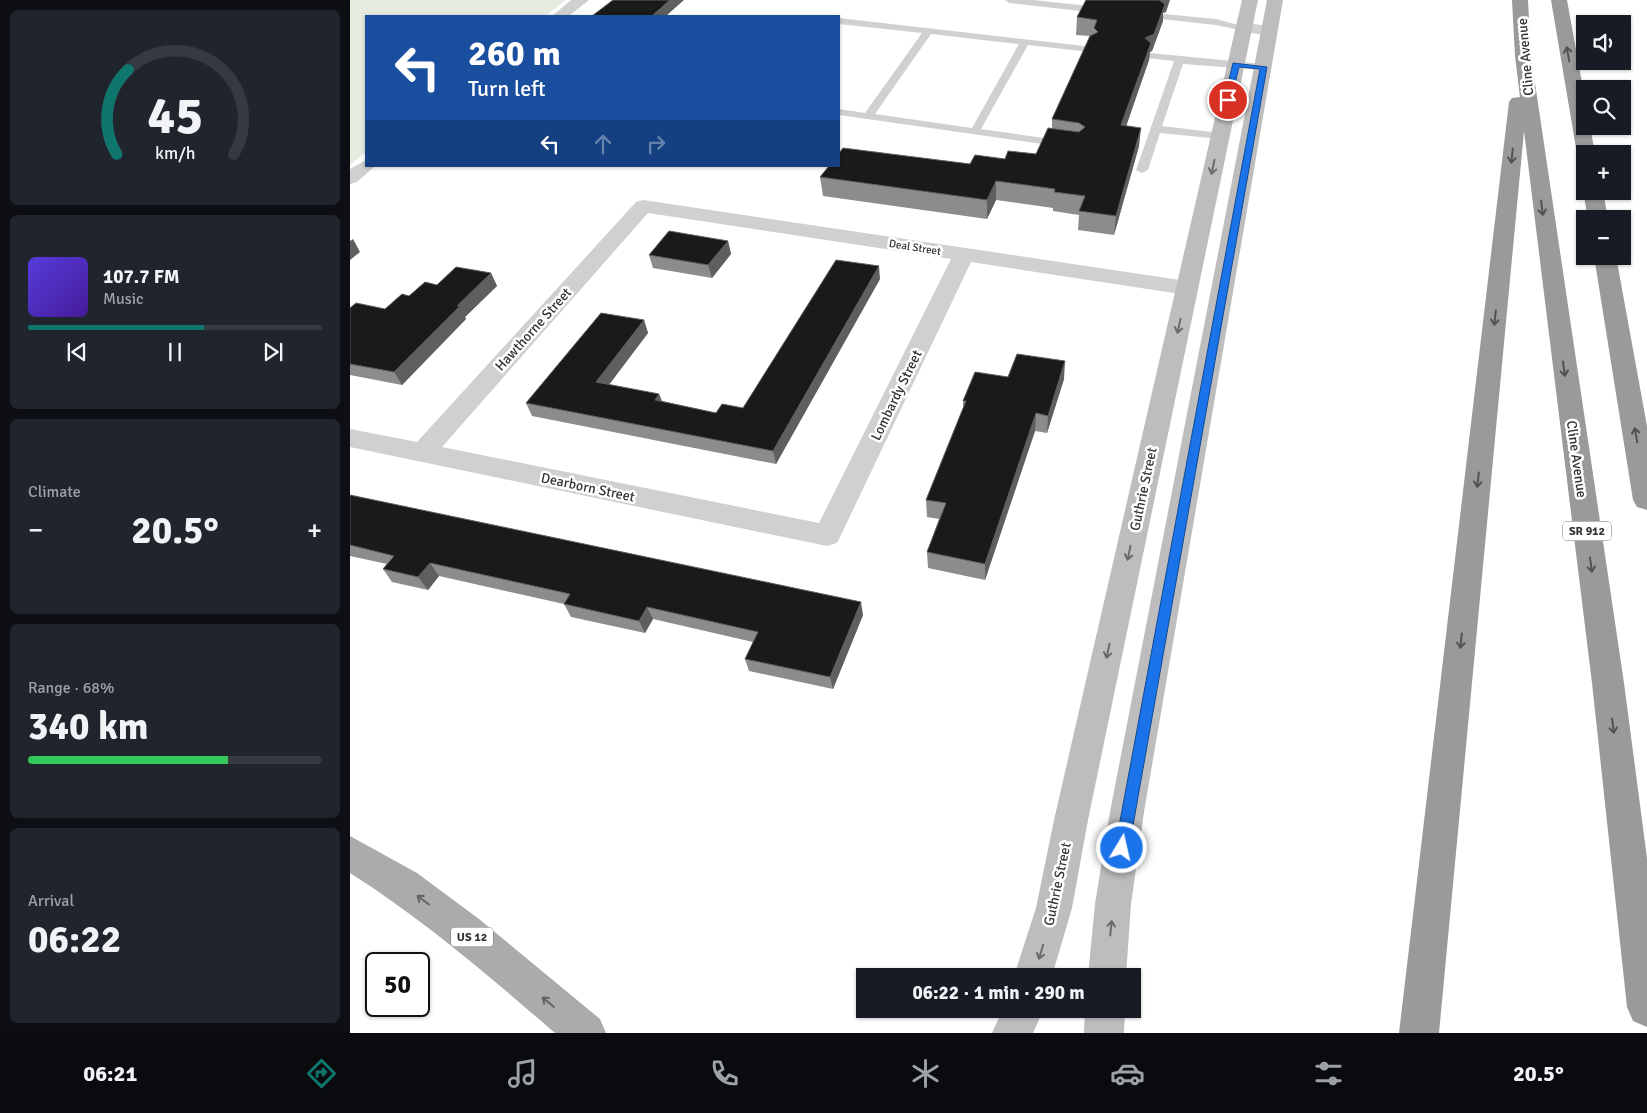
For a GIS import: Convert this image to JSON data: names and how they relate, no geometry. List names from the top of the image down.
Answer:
{
  "streets": {
    "highway": ["Cline Avenue", "SR 912"],
    "main road": ["Guthrie Street", "US 12"],
    "street": [
      "Deal Street",
      "Hawthorne Street",
      "Lombardy Street",
      "Dearborn Street"
    ]
  },
  "crossings": [
    ["Deal Street", "Hawthorne Street"],
    ["Deal Street", "Lombardy Street"],
    ["Deal Street", "Guthrie Street"],
    ["Hawthorne Street", "Dearborn Street"],
    ["Lombardy Street", "Dearborn Street"]
  ],
  "page": {
    "map_buttons": ["+", "−"],
    "turn": ["260 m", "Turn left"],
    "song": ["107.7 FM", "Music"],
    "tile": [
      "Climate",
      ["Range · 68%", "340 km"],
      ["Arrival", "06:22"]
    ],
    "heat": ["−", "20.5°", "+"],
    "limit": "50",
    "trip": "06:22 · 1 min · 290 m",
    "tabs": ["06:21", "20.5°"],
    "gauge": ["45", "km/h"]
  }
}
